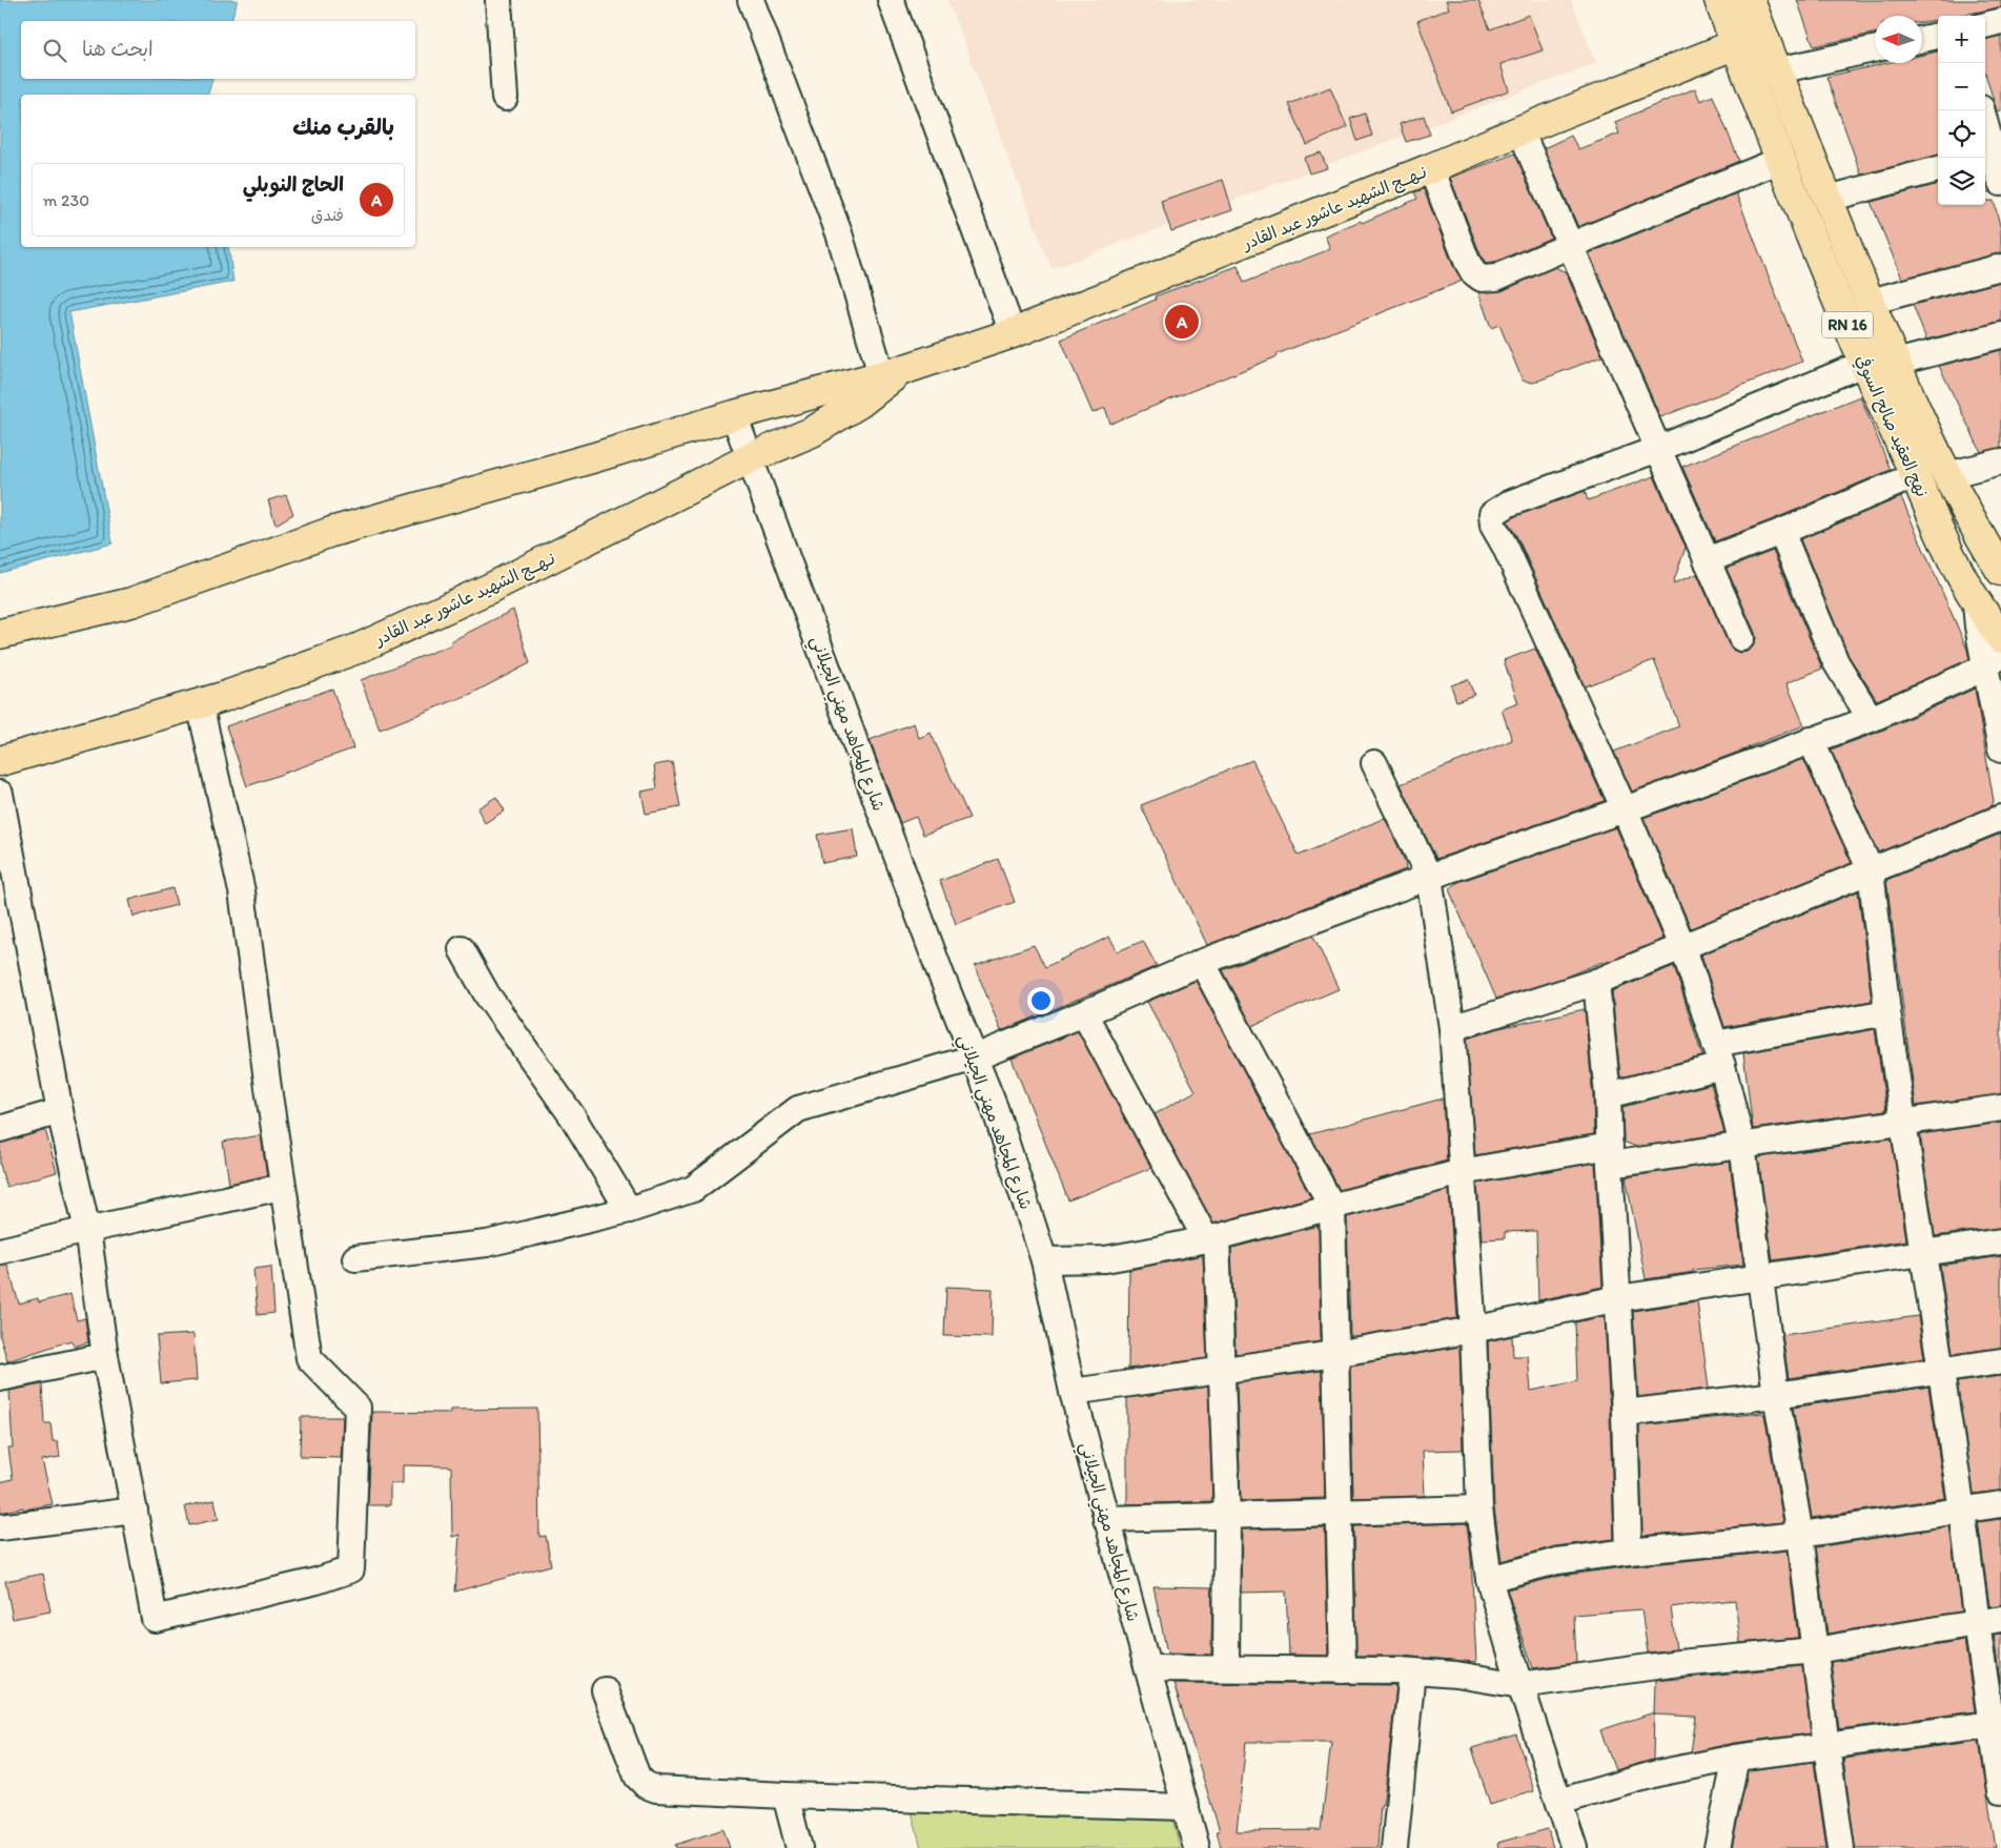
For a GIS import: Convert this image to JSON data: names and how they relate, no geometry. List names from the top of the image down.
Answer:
{
  "streets": {
    "main road": ["نـهــج الشهيد عاشور عبد القادر", "RN 16", "نهج العقيد صالح السوفي"],
    "street": ["شارع المجاهد مهني الجيلاني"]
  },
  "crossings": [
    ["نـهــج الشهيد عاشور عبد القادر", "نهج العقيد صالح السوفي"],
    ["نـهــج الشهيد عاشور عبد القادر", "شارع المجاهد مهني الجيلاني"]
  ],
  "north": "left",
  "page": {
    "map_buttons": ["+", "−"],
    "search": "ابحث هنا",
    "heading": "بالقرب منك",
    "list": [
      {
        "mark": "A",
        "name": "الحاج النوبلي",
        "note": "فندق",
        "value": "230 m"
      }
    ],
    "pins": "A"
  }
}
